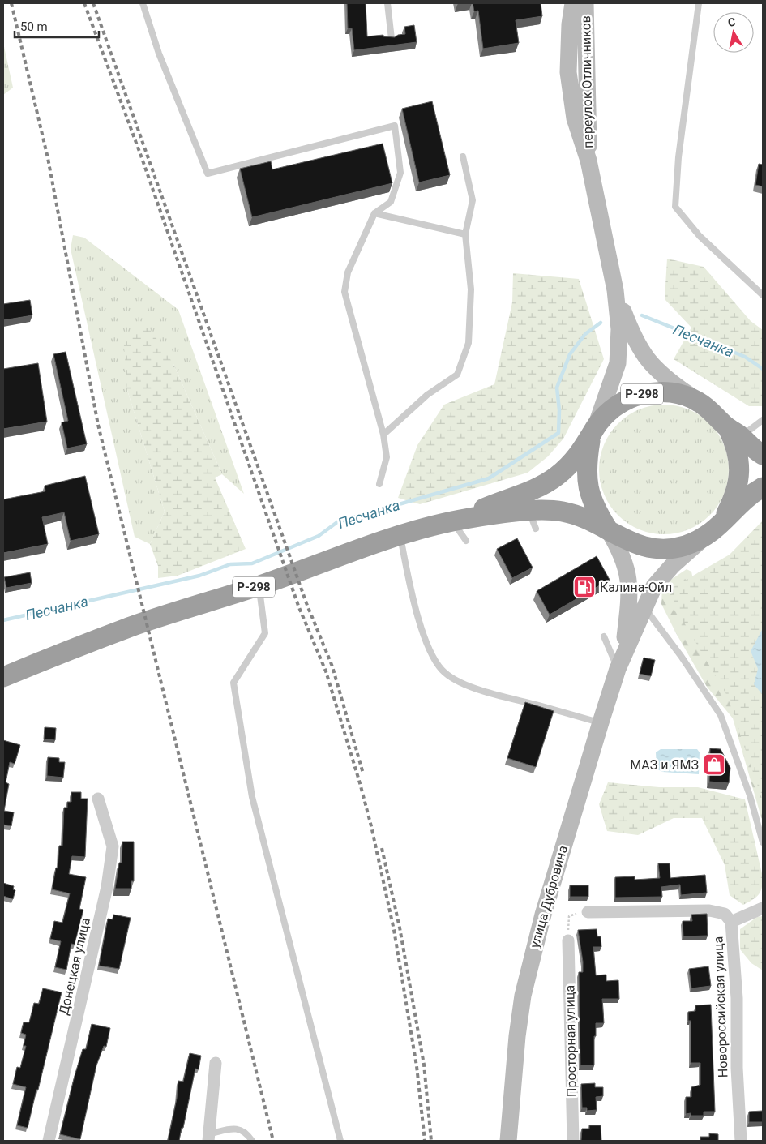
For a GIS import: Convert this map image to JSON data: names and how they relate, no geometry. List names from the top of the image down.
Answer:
{
  "streets": {
    "highway": ["Р-298"],
    "main road": ["переулок Отличников", "улица Дубровина"],
    "street": ["Донецкая улица", "Новороссийская улица", "Просторная улица"]
  },
  "water": ["Песчанка"],
  "places": {
    "fuel station": ["Калина-Ойл"],
    "shop": ["МАЗ и ЯМЗ"]
  },
  "scale_bar": "50 m",
  "north": "top"
}
